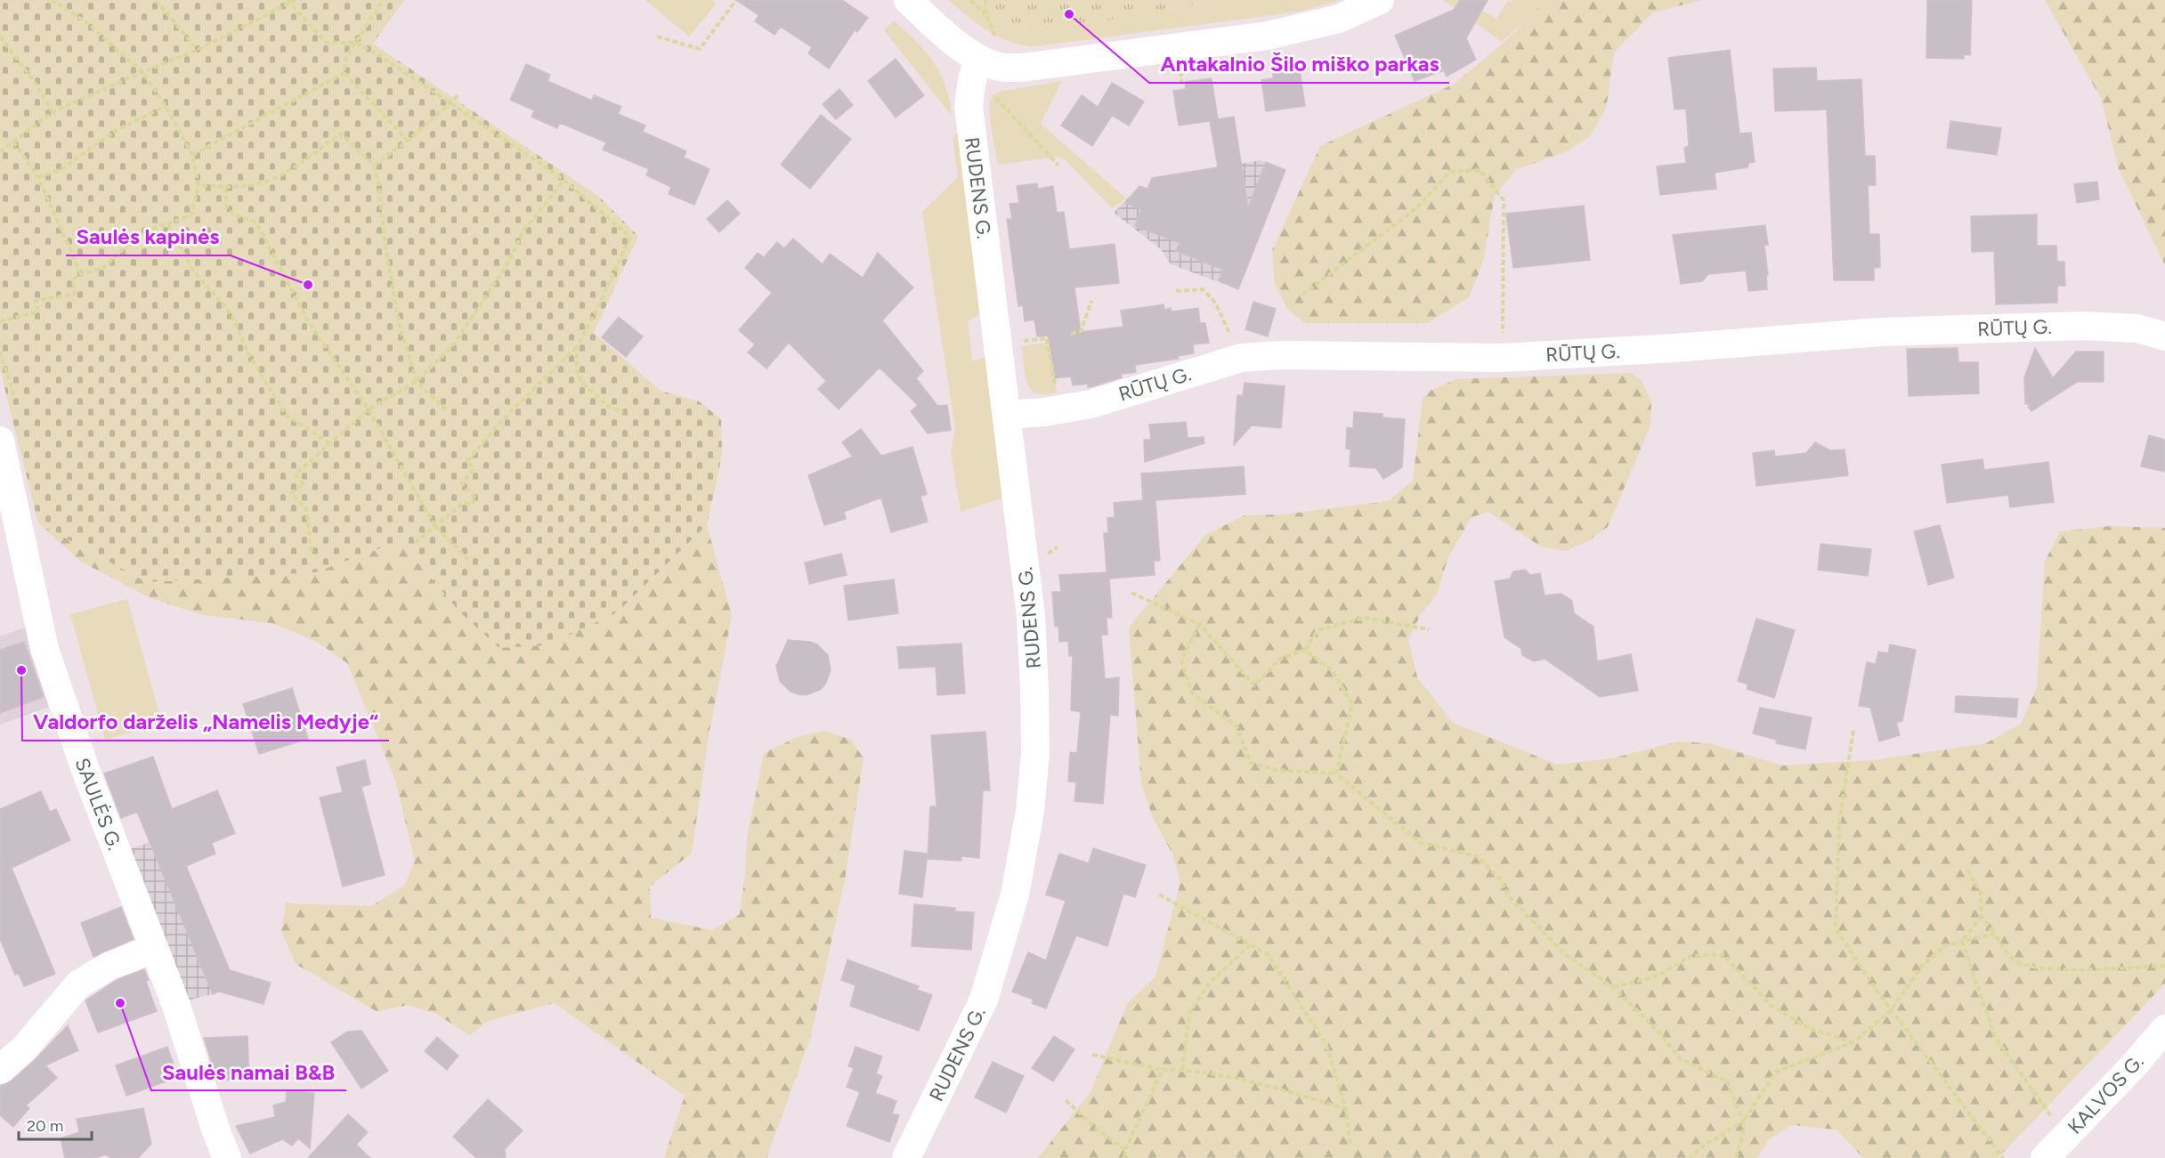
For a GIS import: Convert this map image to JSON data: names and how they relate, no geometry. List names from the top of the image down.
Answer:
{
  "streets": {
    "street": [
      "RUDENS G.",
      "RŪTŲ G.",
      "SAULĖS G.",
      "KALVOS G."
    ]
  },
  "crossings": [
    ["RUDENS G.", "RŪTŲ G."]
  ],
  "places": [
    "Antakalnio Šilo miško parkas",
    "Saulės kapinės",
    "Valdorfo darželis „Namelis Medyje“",
    "Saulės namai B&B"
  ],
  "scale_bar": "20 m"
}
